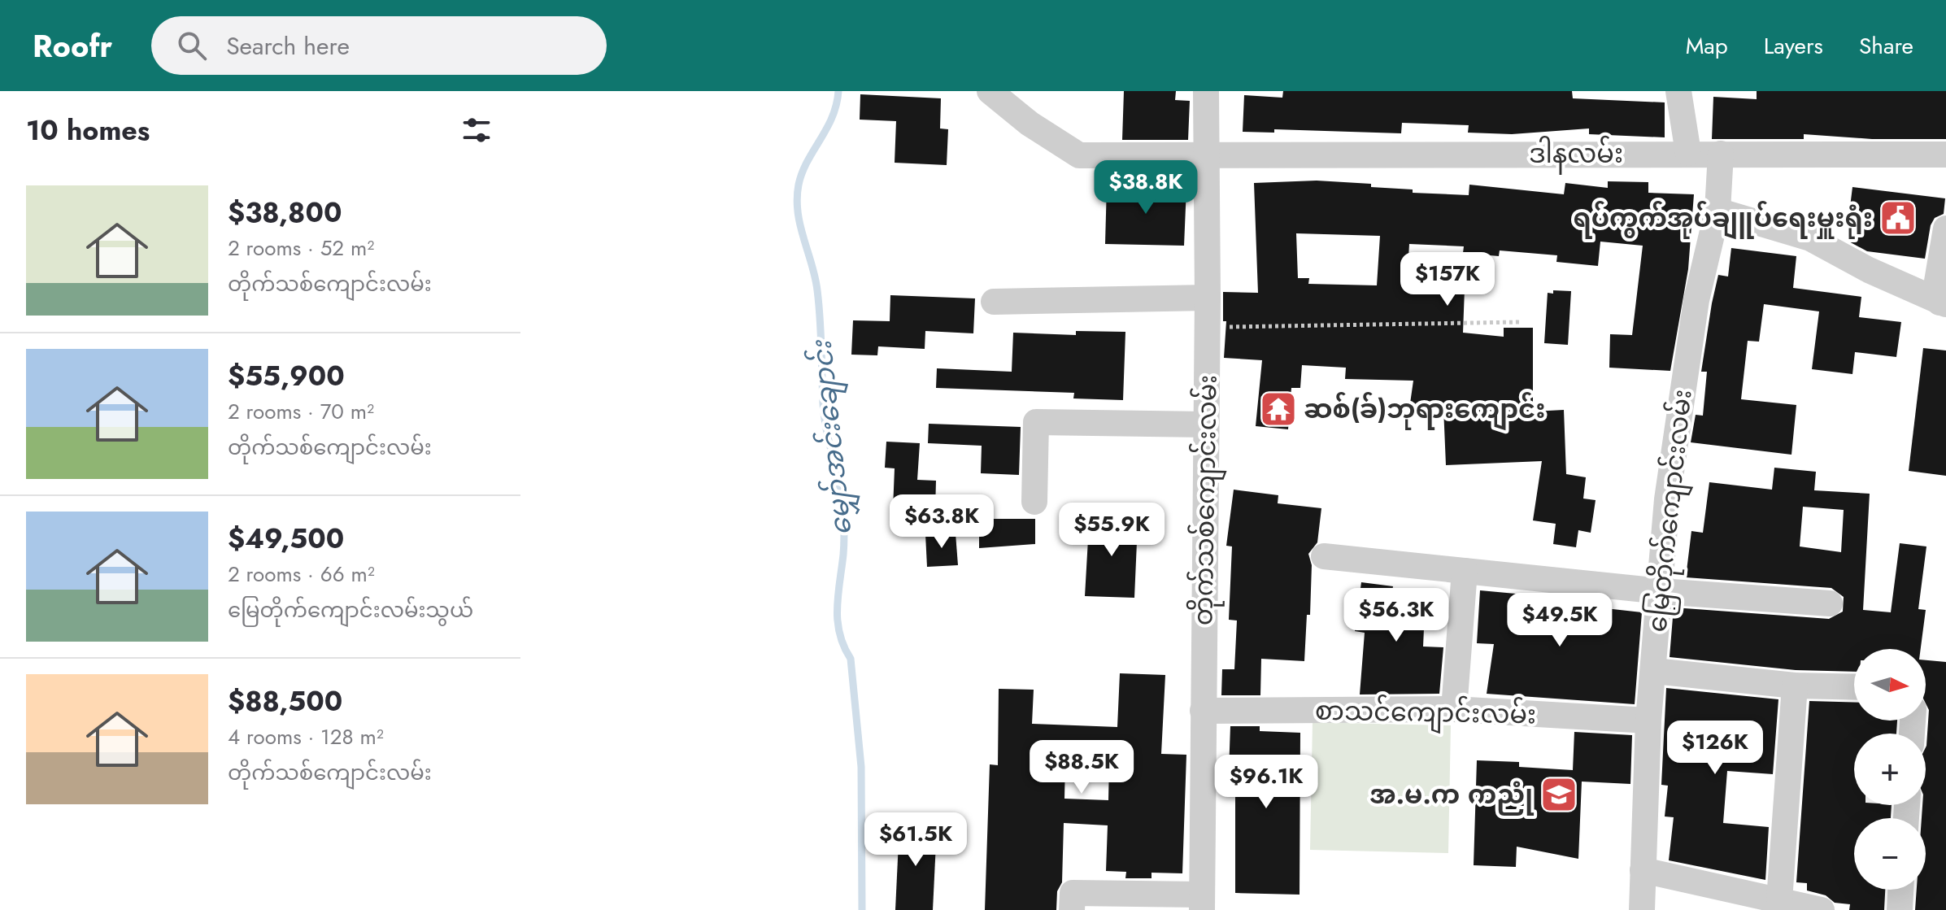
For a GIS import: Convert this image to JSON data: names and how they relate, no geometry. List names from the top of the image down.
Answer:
{
  "streets": {
    "street": [
      "ဒါနလမ်း",
      "တိုက်သစ်ကျောင်းလမ်း",
      "မြေတိုက်ကျောင်းလမ်း",
      "စာသင်ကျောင်းလမ်း"
    ]
  },
  "crossings": [
    ["ဒါနလမ်း", "တိုက်သစ်ကျောင်းလမ်း"],
    ["ဒါနလမ်း", "မြေတိုက်ကျောင်းလမ်း"],
    ["တိုက်သစ်ကျောင်းလမ်း", "စာသင်ကျောင်းလမ်း"],
    ["မြေတိုက်ကျောင်းလမ်း", "စာသင်ကျောင်းလမ်း"]
  ],
  "water": ["မျှော်အင်းချောင်း"],
  "places": {
    "public building": ["ရပ်ကွက်အုပ်ချူပ်ရေးမှူးရုံး"],
    "temple": ["ဆစ်(ခ်)ဘုရားကျောင်း"],
    "school or university": ["အ.မ.က ကညုံ"]
  },
  "north": "right",
  "page": {
    "header": "Roofr",
    "search": "Search here",
    "nav": ["Map", "Layers", "Share"],
    "heading": "10 homes",
    "price": [
      "$38.8K",
      "$157K",
      "$63.8K",
      "$55.9K",
      "$56.3K",
      "$49.5K",
      "$126K",
      "$88.5K",
      "$96.1K",
      "$61.5K"
    ],
    "list": [
      {
        "name": "$38,800",
        "note": "2 rooms · 52 m² · တိုက်သစ်ကျောင်းလမ်း"
      },
      {
        "name": "$55,900",
        "note": "2 rooms · 70 m² · တိုက်သစ်ကျောင်းလမ်း"
      },
      {
        "name": "$49,500",
        "note": "2 rooms · 66 m² · မြေတိုက်ကျောင်းလမ်းသွယ်"
      },
      {
        "name": "$88,500",
        "note": "4 rooms · 128 m² · တိုက်သစ်ကျောင်းလမ်း"
      }
    ],
    "map_buttons": ["+", "−"]
  }
}
